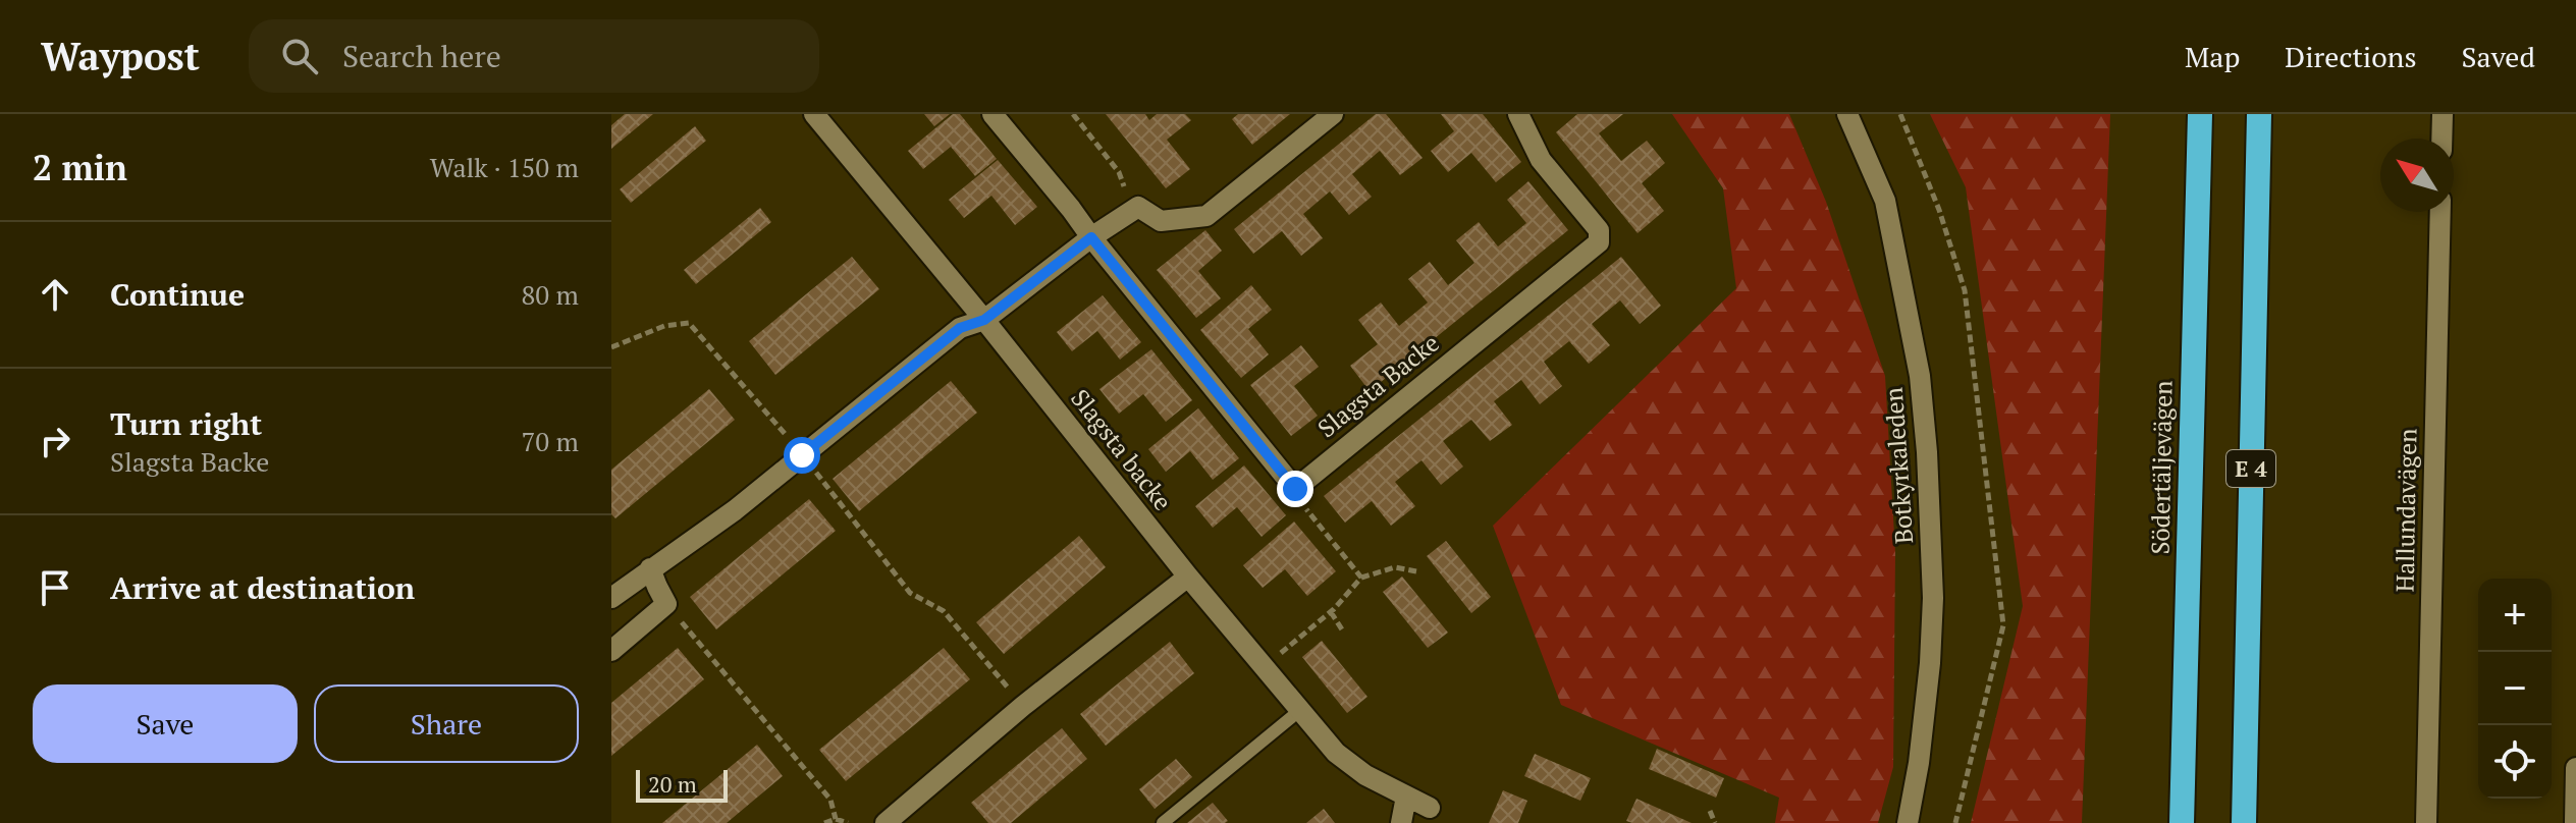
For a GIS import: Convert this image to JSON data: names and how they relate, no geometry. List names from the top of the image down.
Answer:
{
  "streets": {
    "highway": ["Södertäljevägen", "E 4"],
    "street": [
      "Slagsta Backe",
      "Slagsta backe",
      "Botkyrkaleden",
      "Hallundavägen"
    ]
  },
  "scale_bar": "20 m",
  "north": "top left",
  "page": {
    "header": "Waypost",
    "search": "Search here",
    "nav": ["Map", "Directions", "Saved"],
    "heading": ["2 min", "Walk · 150 m"],
    "list": [
      ["Continue", "80 m"],
      ["Turn right", "Slagsta Backe", "70 m"],
      "Arrive at destination"
    ],
    "map_buttons": ["+", "−"],
    "buttons": ["Save", "Share"],
    "scale": "20 m"
  }
}
